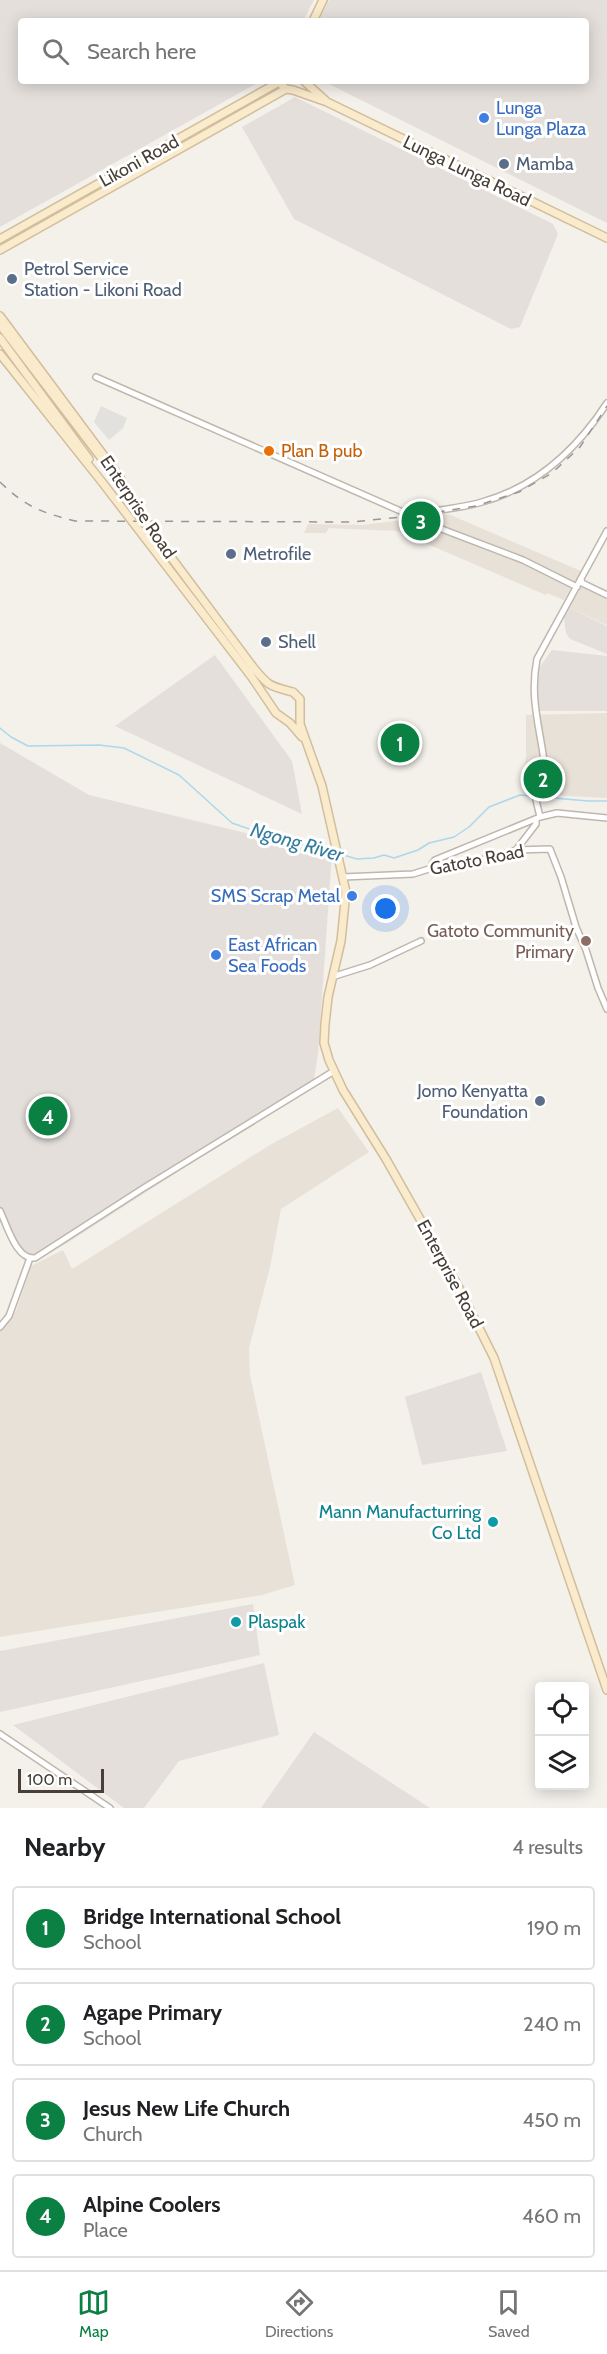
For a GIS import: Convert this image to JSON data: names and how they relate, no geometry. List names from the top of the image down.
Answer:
{
  "streets": {
    "main road": ["Likoni Road", "Lunga Lunga Road", "Enterprise Road"],
    "street": ["Gatoto Road"]
  },
  "crossings": [
    ["Enterprise Road", "Gatoto Road"]
  ],
  "water": ["Ngong River"],
  "places": [
    "Lunga Lunga Plaza",
    "Mamba",
    "Petrol Service Station - Likoni Road",
    "Plan B pub",
    "Metrofile",
    "Shell",
    "SMS Scrap Metal",
    "Gatoto Community Primary",
    "East African Sea Foods",
    "Jomo Kenyatta Foundation",
    "Mann Manufacturring Co Ltd",
    "Plaspak"
  ],
  "scale_bar": "100 m",
  "page": {
    "search": "Search here",
    "pins": [
      "3",
      "1",
      "2",
      "4"
    ],
    "scale": "100 m",
    "heading": ["Nearby", "4 results"],
    "list": [
      {
        "mark": "1",
        "name": "Bridge International School",
        "note": "School",
        "value": "190 m"
      },
      {
        "mark": "2",
        "name": "Agape Primary",
        "note": "School",
        "value": "240 m"
      },
      {
        "mark": "3",
        "name": "Jesus New Life Church",
        "note": "Church",
        "value": "450 m"
      },
      {
        "mark": "4",
        "name": "Alpine Coolers",
        "note": "Place",
        "value": "460 m"
      }
    ],
    "nav": ["Map", "Directions", "Saved"]
  }
}
